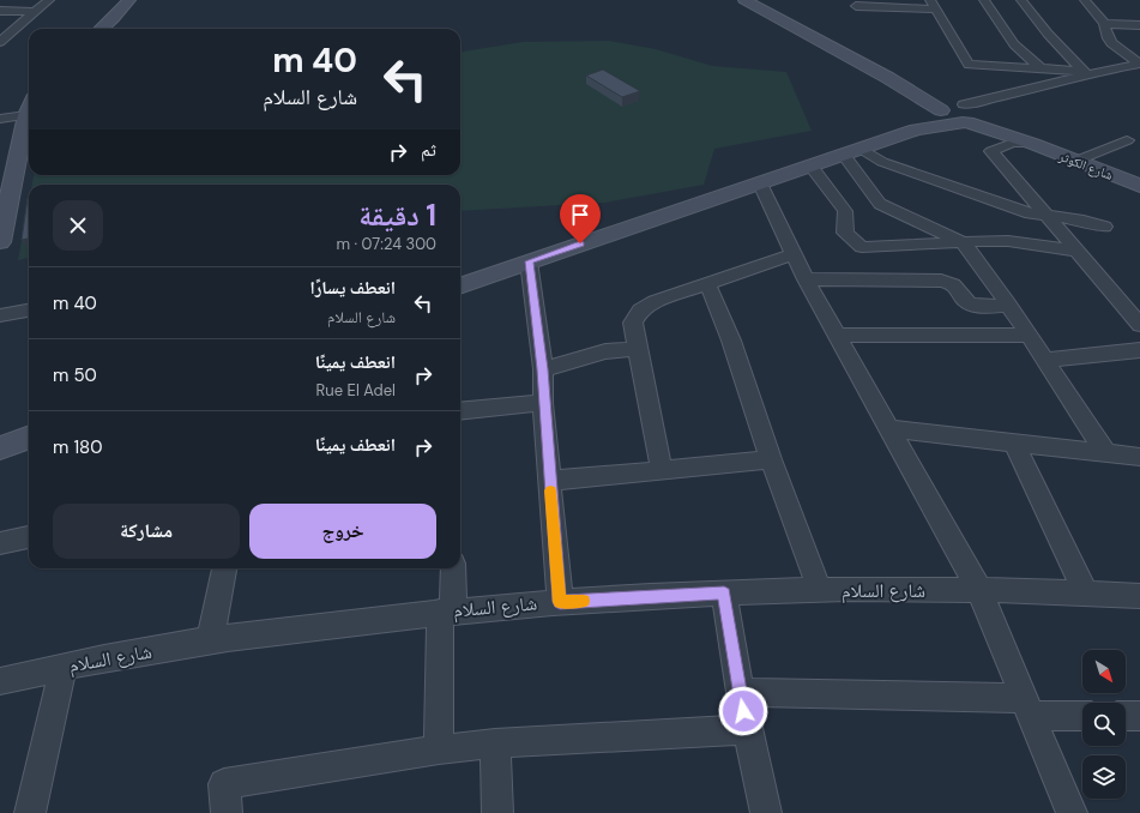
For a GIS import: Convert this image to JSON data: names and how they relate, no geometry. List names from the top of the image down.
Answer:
{
  "streets": {
    "main road": ["شارع الكوثر"],
    "street": ["شارع السلام"]
  },
  "north": "bottom right",
  "page": {
    "turn": ["40 m", "شارع السلام"],
    "then": "ثم",
    "heading": ["1 دقيقة", "300 m · 07:24"],
    "list": [
      {
        "name": "انعطف يسارًا",
        "note": "شارع السلام",
        "value": "40 m"
      },
      {
        "name": "انعطف يمينًا",
        "note": "Rue El Adel",
        "value": "50 m"
      },
      {
        "name": "انعطف يمينًا",
        "value": "180 m"
      }
    ],
    "buttons": ["خروج", "مشاركة"]
  }
}
